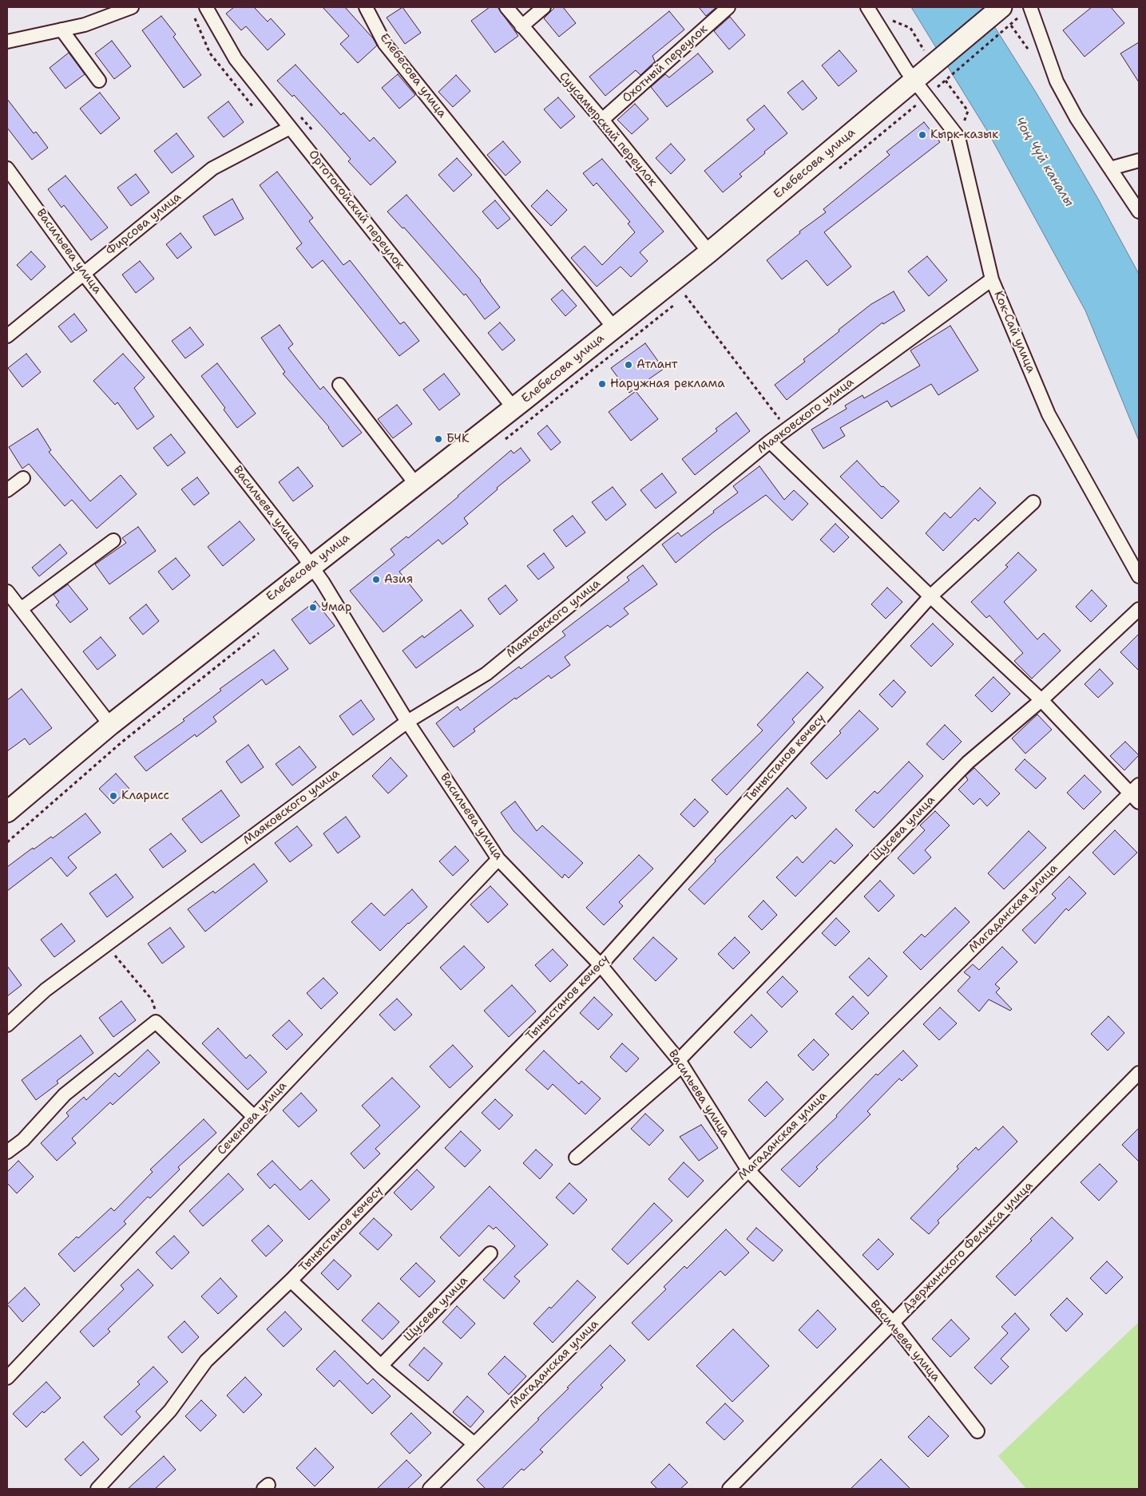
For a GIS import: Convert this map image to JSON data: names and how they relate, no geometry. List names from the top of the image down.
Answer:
{
  "streets": {
    "main road": ["Елебесова улица"],
    "street": [
      "Охотный переулок",
      "Суусамырский переулок",
      "Ортотокойский переулок",
      "Фирсова улица",
      "Васильева улица",
      "Кок-Сай улица",
      "Маяковского улица",
      "Тыныстанов көчөсү",
      "Щусева улица",
      "Магаданская улица",
      "Сеченова улица",
      "Дзержинского Феликса улица"
    ]
  },
  "crossings": [
    ["Охотный переулок", "Суусамырский переулок"],
    ["Елебесова улица", "Суусамырский переулок"],
    ["Елебесова улица", "Ортотокойский переулок"],
    ["Елебесова улица", "Васильева улица"],
    ["Елебесова улица", "Кок-Сай улица"],
    ["Ортотокойский переулок", "Фирсова улица"],
    ["Фирсова улица", "Васильева улица"],
    ["Васильева улица", "Маяковского улица"],
    ["Васильева улица", "Тыныстанов көчөсү"],
    ["Васильева улица", "Щусева улица"],
    ["Васильева улица", "Магаданская улица"],
    ["Васильева улица", "Сеченова улица"],
    ["Васильева улица", "Дзержинского Феликса улица"],
    ["Кок-Сай улица", "Маяковского улица"]
  ],
  "water": ["Чоң Чүй каналы"],
  "places": [
    "Кырк-казык",
    "Атлант",
    "Наружная реклама",
    "БЧК",
    "Азия",
    "Умар",
    "Кларисс"
  ]
}
